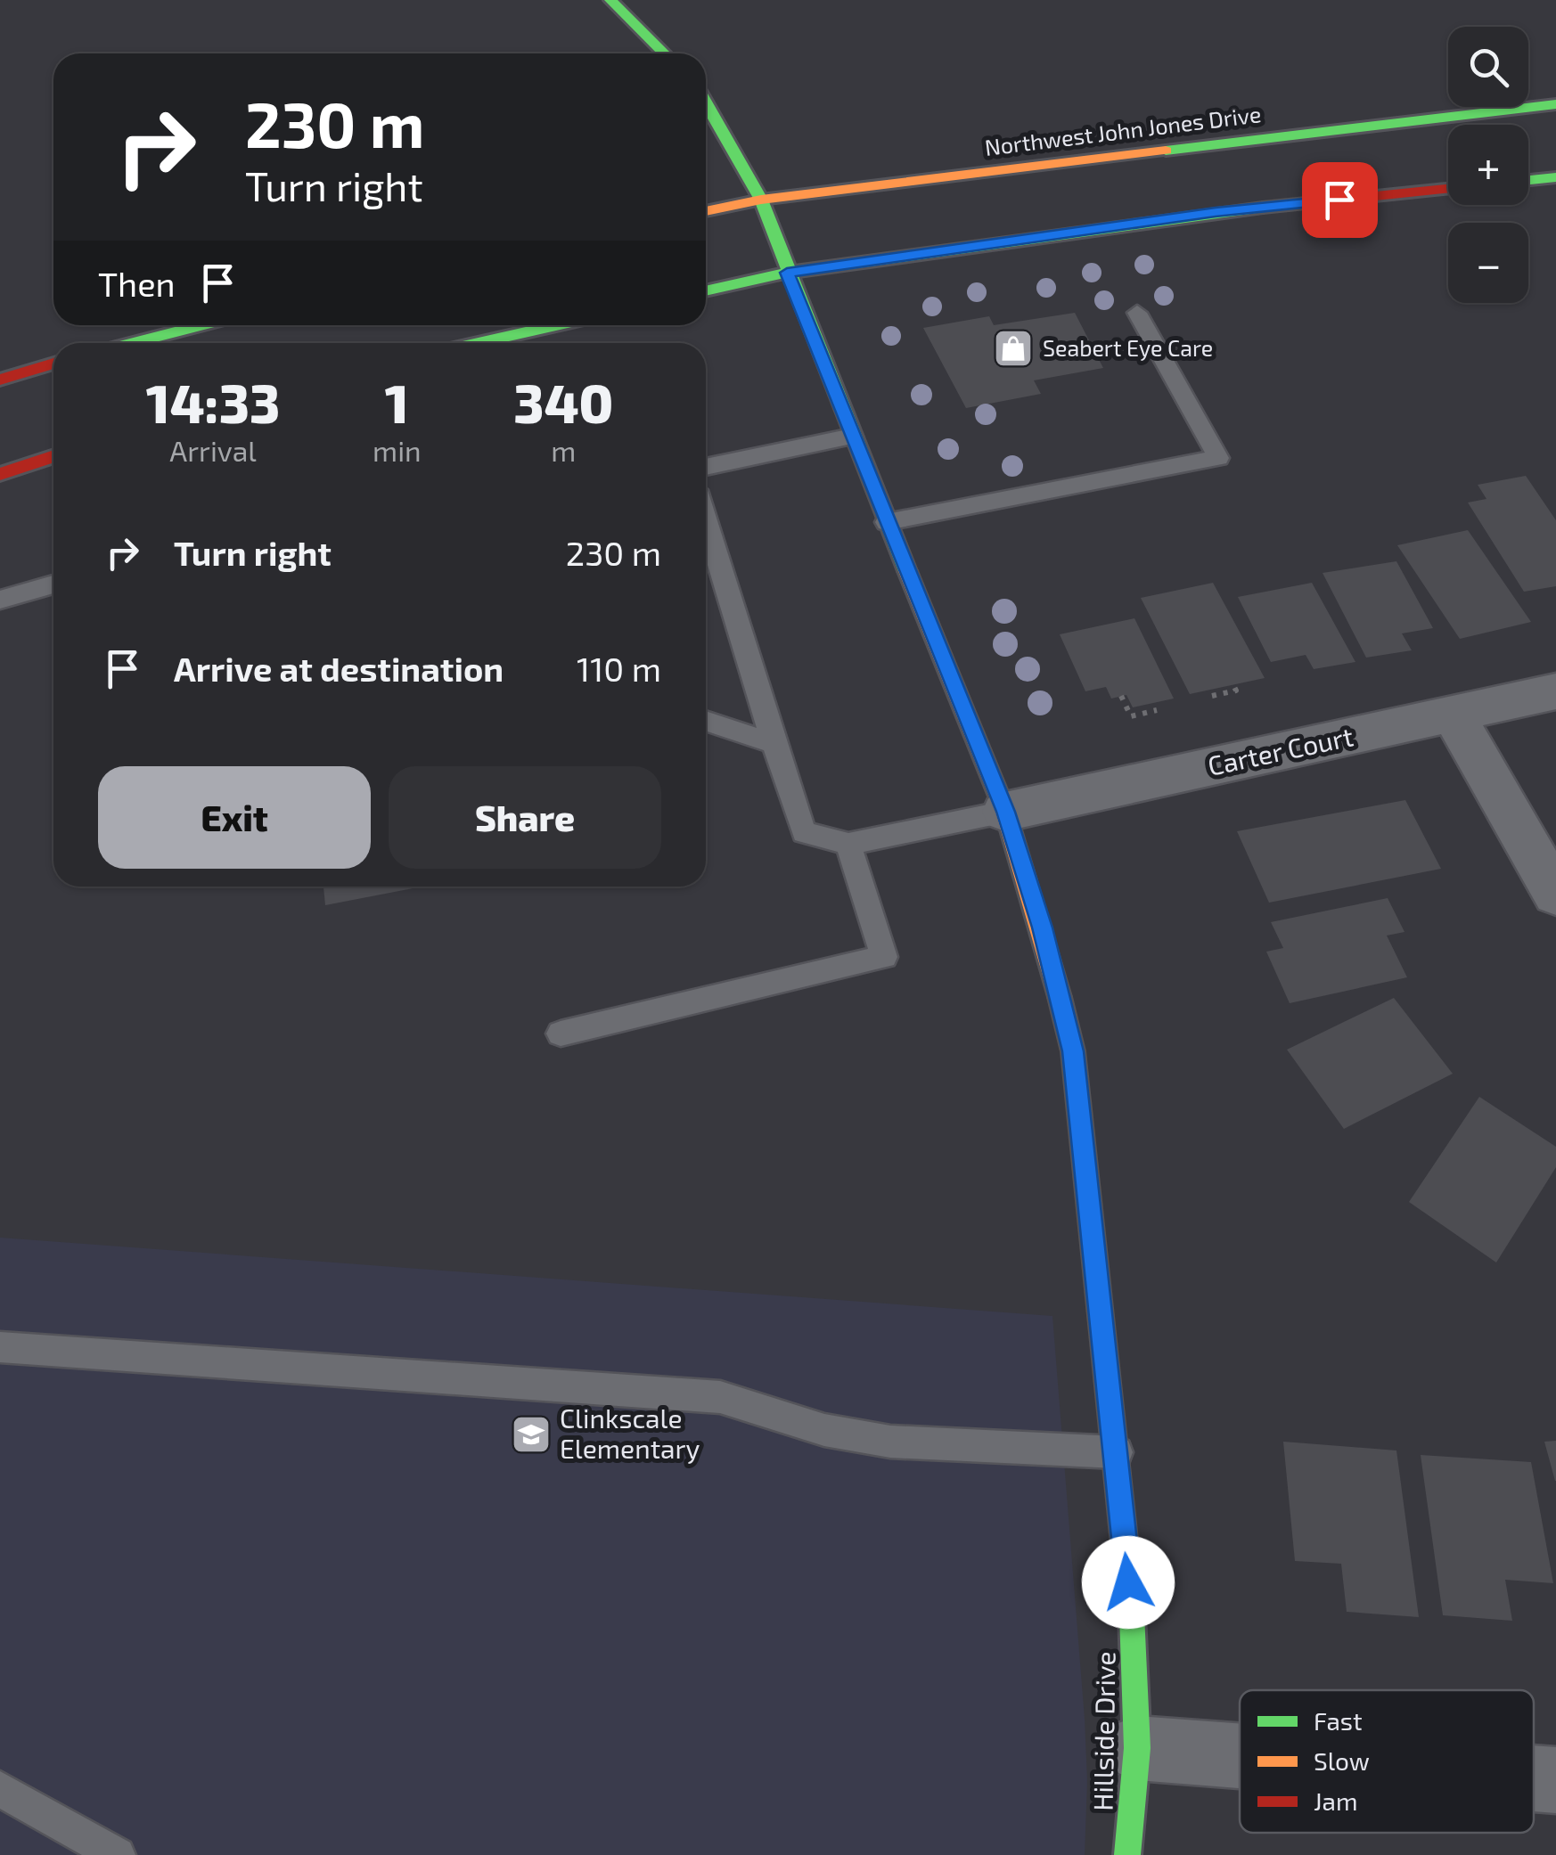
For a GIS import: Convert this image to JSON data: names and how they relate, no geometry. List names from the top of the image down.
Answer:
{
  "streets": {
    "main road": ["Northwest John Jones Drive", "Hillside Drive"],
    "street": ["Carter Court"]
  },
  "crossings": [
    ["Northwest John Jones Drive", "Hillside Drive"],
    ["Carter Court", "Hillside Drive"]
  ],
  "places": {
    "shop": ["Seabert Eye Care"],
    "school or university": ["Clinkscale Elementary"]
  },
  "legend": ["Fast", "Slow", "Jam"],
  "page": {
    "map_buttons": ["+", "−"],
    "turn": ["230 m", "Turn right"],
    "then": "Then",
    "eta": [
      "14:33",
      "Arrival",
      "1",
      "min",
      "340",
      "m"
    ],
    "list": [
      {
        "name": "Turn right",
        "value": "230 m"
      },
      {
        "name": "Arrive at destination",
        "value": "110 m"
      }
    ],
    "buttons": ["Exit", "Share"]
  }
}
